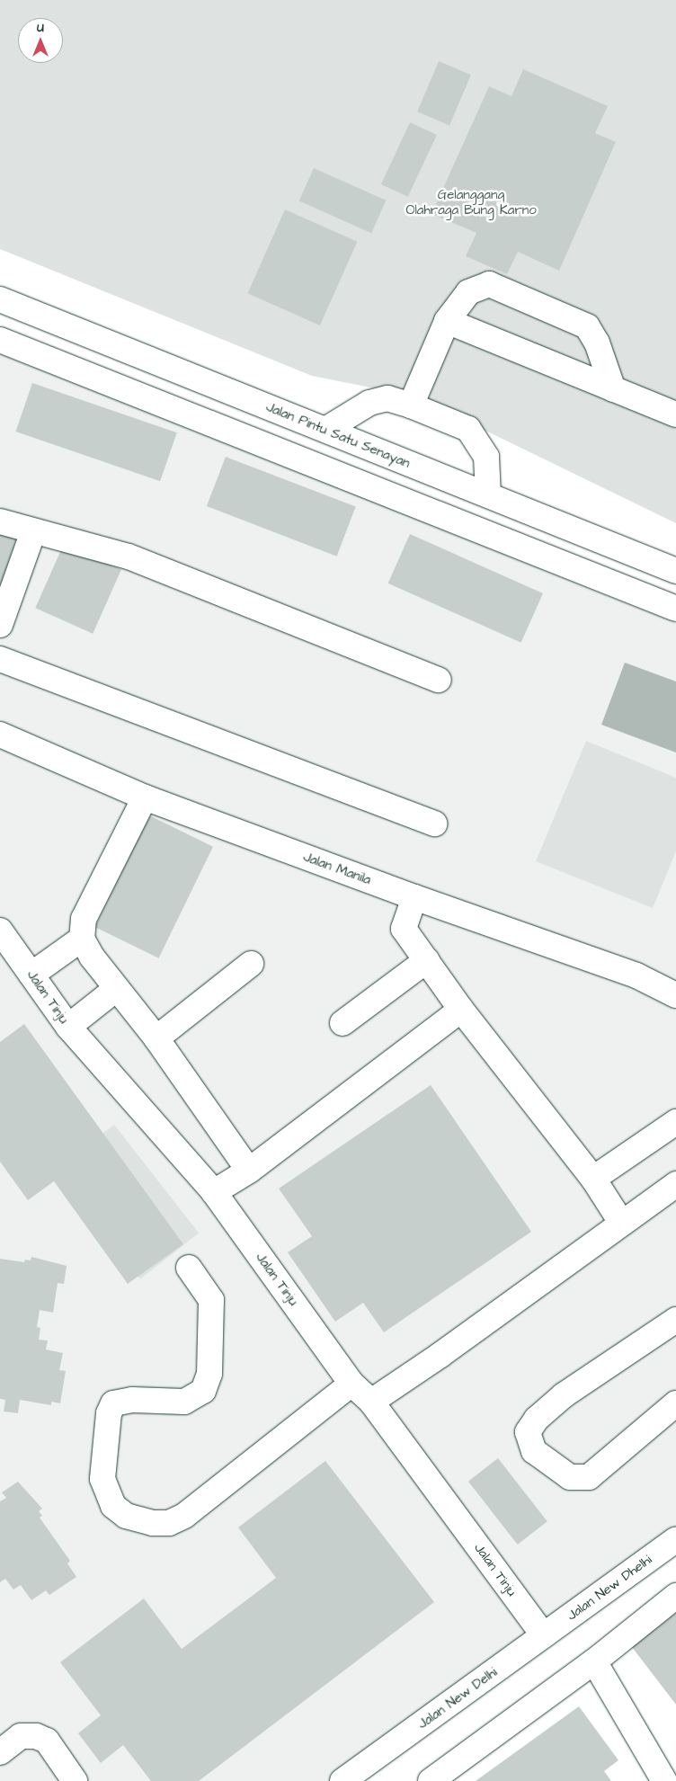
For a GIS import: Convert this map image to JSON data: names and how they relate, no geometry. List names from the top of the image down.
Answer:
{
  "streets": {
    "street": [
      "Jalan Pintu Satu Senayan",
      "Jalan Manila",
      "Jalan Tinju",
      "Jalan New Dhelhi",
      "Jalan New Delhi"
    ]
  },
  "crossings": [
    ["Jalan Tinju", "Jalan New Dhelhi"],
    ["Jalan Tinju", "Jalan New Delhi"],
    ["Jalan New Dhelhi", "Jalan New Delhi"]
  ],
  "parks": ["Gelanggang Olahraga Bung Karno"],
  "north": "top"
}
